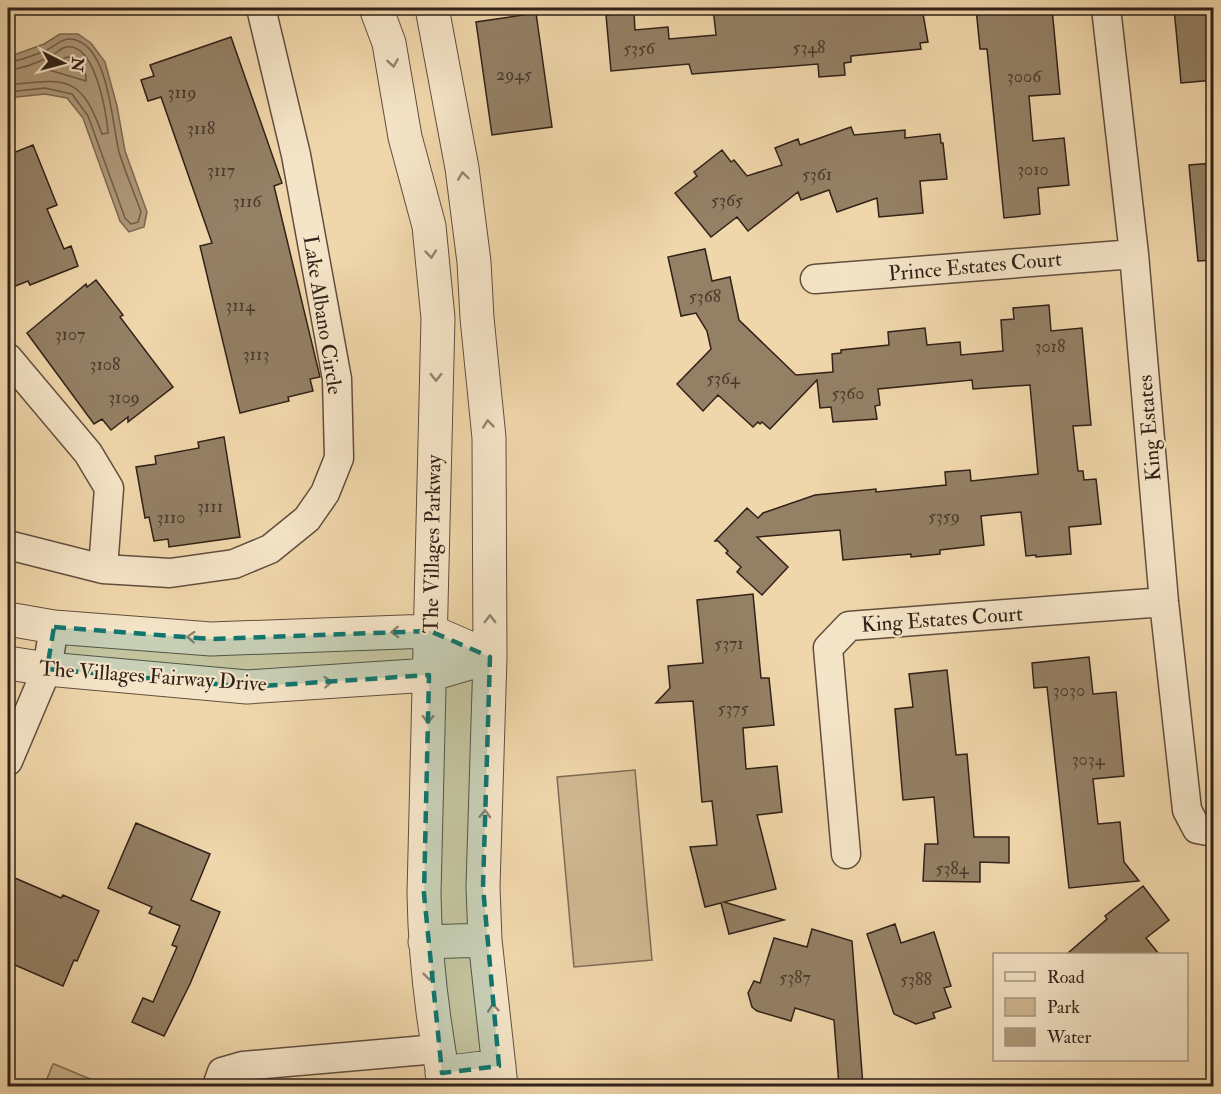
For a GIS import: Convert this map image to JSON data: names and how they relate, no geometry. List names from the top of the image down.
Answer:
{
  "streets": {
    "street": [
      "Prince Estates Court",
      "Lake Albano Circle",
      "King Estates",
      "The Villages Parkway",
      "King Estates Court",
      "The Villages Fairway Drive"
    ]
  },
  "crossings": [
    ["Prince Estates Court", "King Estates"],
    ["King Estates", "King Estates Court"],
    ["The Villages Parkway", "The Villages Fairway Drive"]
  ],
  "house_numbers": [
    "5348",
    "5356",
    "2945",
    "3006",
    "3119",
    "3118",
    "3010",
    "3117",
    "5361",
    "5365",
    "3116",
    "5368",
    "3114",
    "3107",
    "3018",
    "3113",
    "3108",
    "5364",
    "5360",
    "3109",
    "3111",
    "5359",
    "3110",
    "5371",
    "3030",
    "5375",
    "3034",
    "5384",
    "5387",
    "5388"
  ],
  "legend": ["Road", "Park", "Water"],
  "north": "right"
}
